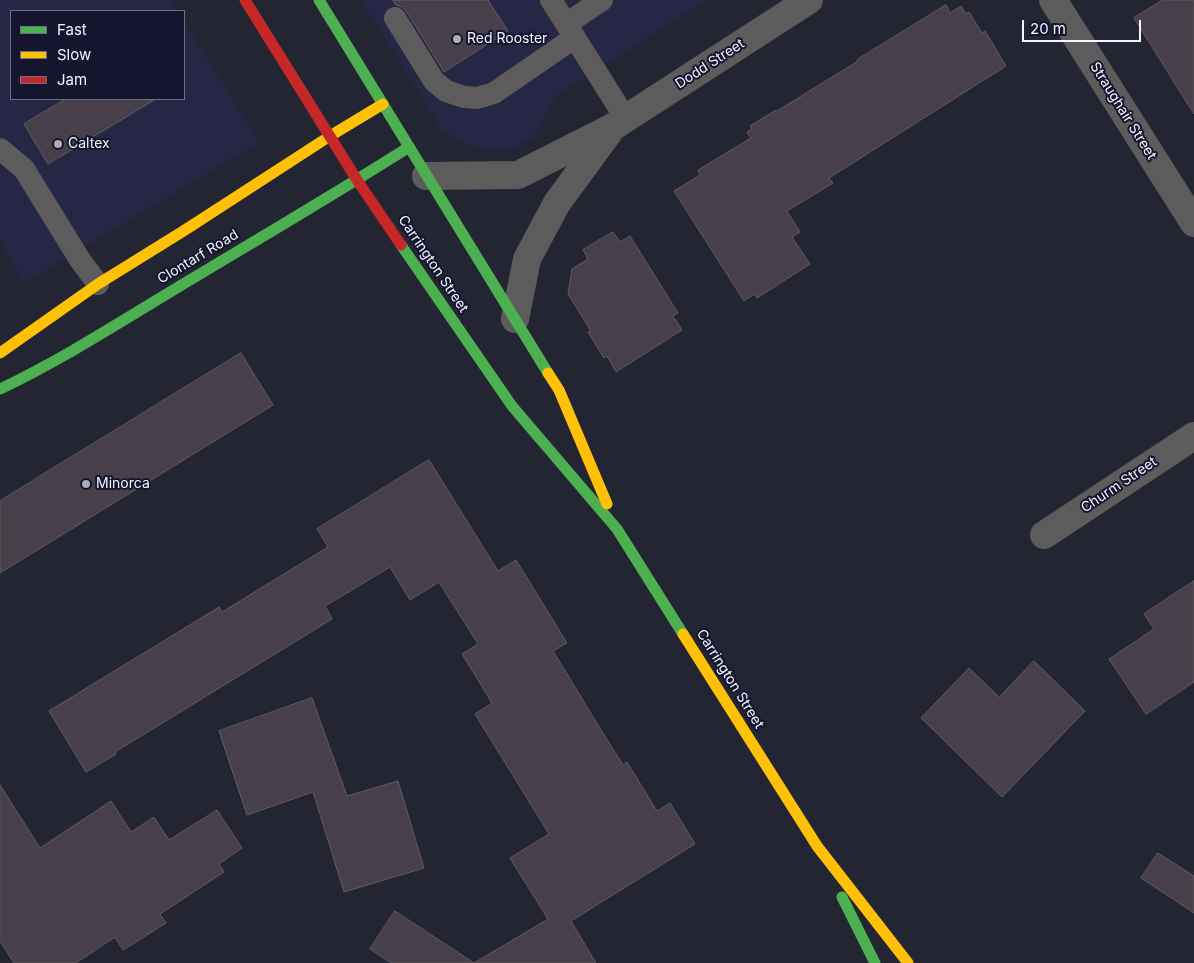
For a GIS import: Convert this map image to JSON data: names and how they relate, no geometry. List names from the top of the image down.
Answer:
{
  "streets": {
    "main road": ["Clontarf Road", "Carrington Street"],
    "street": ["Dodd Street", "Straughair Street", "Churm Street"]
  },
  "crossings": [
    ["Dodd Street", "Carrington Street"],
    ["Clontarf Road", "Carrington Street"]
  ],
  "places": ["Red Rooster", "Caltex", "Minorca"],
  "legend": ["Fast", "Slow", "Jam"],
  "scale_bar": "20 m"
}
